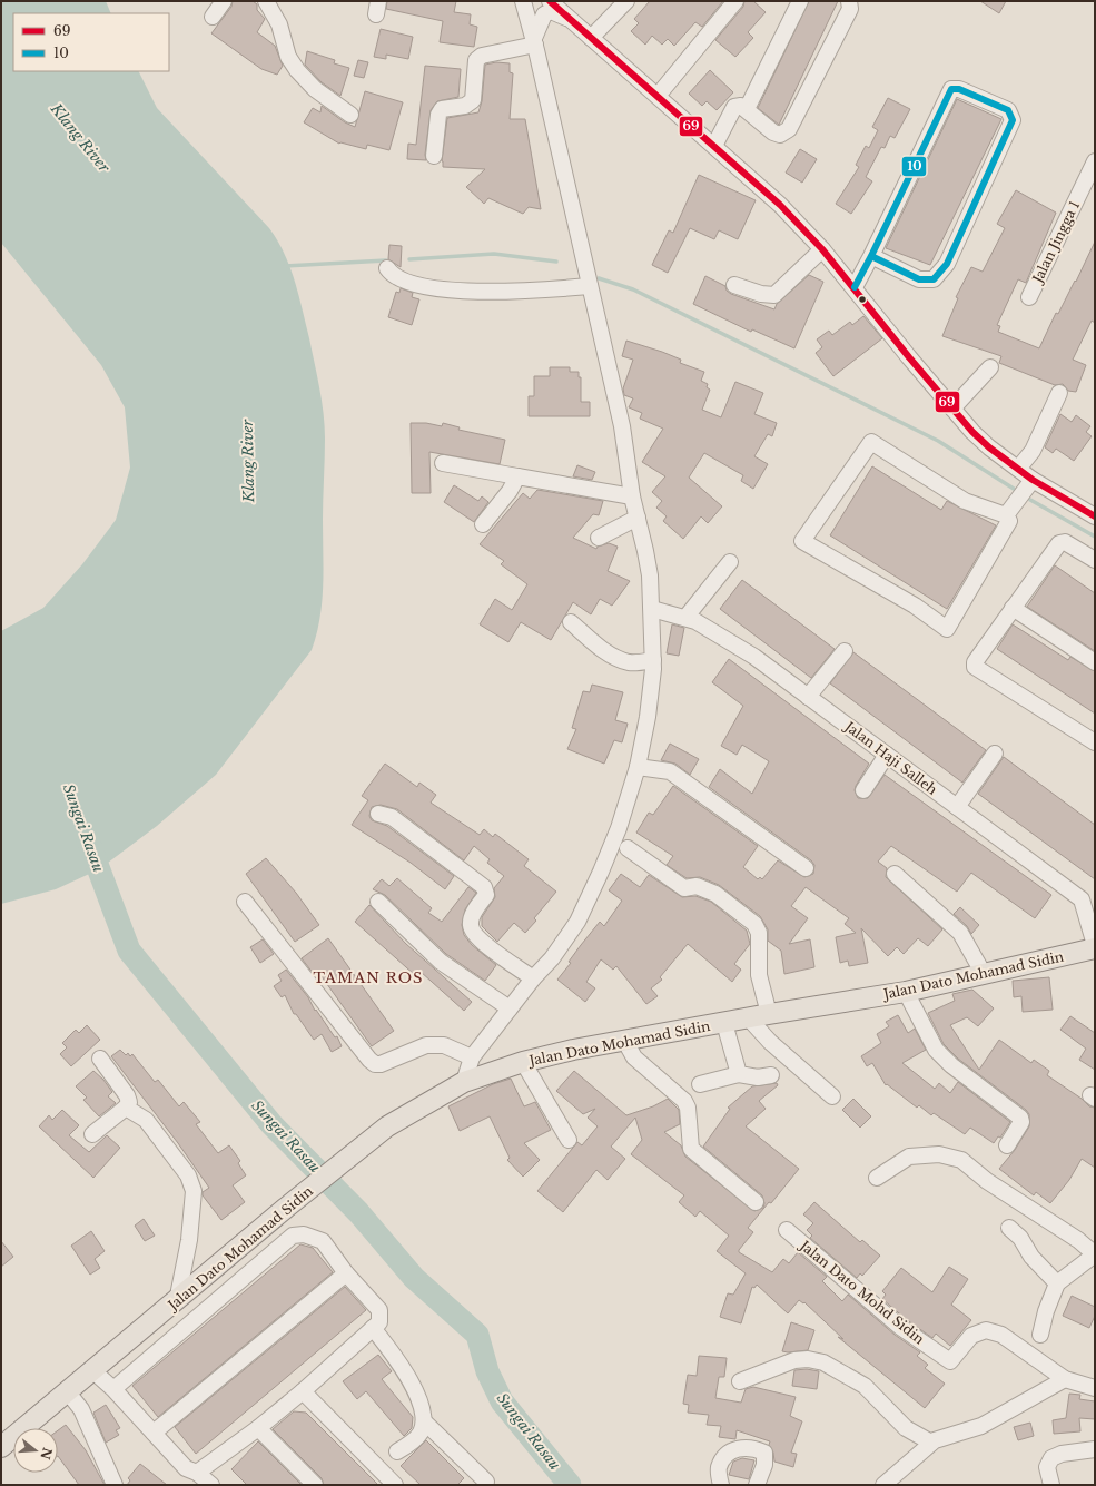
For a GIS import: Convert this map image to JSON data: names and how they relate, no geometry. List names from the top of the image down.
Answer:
{
  "streets": {
    "main road": ["Jalan Dato Mohamad Sidin"],
    "street": ["Jalan Jingga 1", "Jalan Haji Salleh", "Jalan Dato Mohd Sidin"]
  },
  "crossings": [
    ["Jalan Haji Salleh", "Jalan Dato Mohamad Sidin"]
  ],
  "districts": ["TAMAN ROS"],
  "water": ["Klang River", "Sungai Rasau"],
  "lines": ["transit line 69", "transit line 10"],
  "legend": ["69", "10"],
  "north": "right"
}
